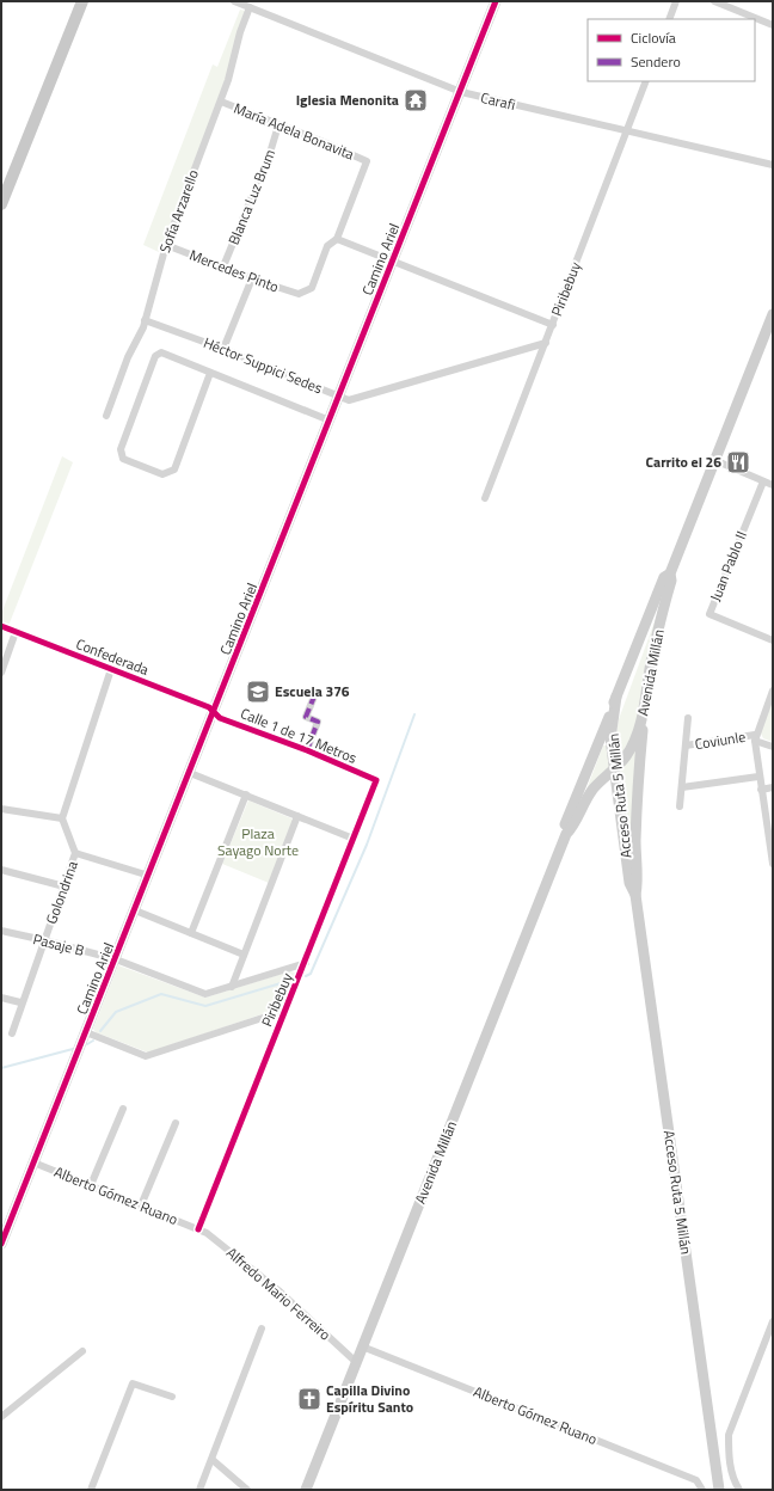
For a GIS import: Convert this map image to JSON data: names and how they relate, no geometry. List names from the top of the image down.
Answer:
{
  "streets": {
    "street": [
      "Carafi",
      "María Adela Bonavita",
      "Blanca Luz Brum",
      "Sofía Arzarello",
      "Camino Ariel",
      "Mercedes Pinto",
      "Piribebuy",
      "Héctor Suppici Sedes",
      "Juan Pablo II",
      "Confederada",
      "Avenida Millán",
      "Calle 1 de 17 Metros",
      "Coviunle",
      "Acceso Ruta 5 Millán",
      "Golondrina",
      "Pasaje B",
      "Alberto Gómez Ruano",
      "Alfredo Mario Ferreiro"
    ]
  },
  "crossings": [
    ["Carafi", "Sofía Arzarello"],
    ["Carafi", "Camino Ariel"],
    ["Carafi", "Piribebuy"],
    ["María Adela Bonavita", "Blanca Luz Brum"],
    ["María Adela Bonavita", "Sofía Arzarello"],
    ["María Adela Bonavita", "Mercedes Pinto"],
    ["Blanca Luz Brum", "Mercedes Pinto"],
    ["Sofía Arzarello", "Mercedes Pinto"],
    ["Sofía Arzarello", "Héctor Suppici Sedes"],
    ["Camino Ariel", "Héctor Suppici Sedes"],
    ["Camino Ariel", "Confederada"],
    ["Camino Ariel", "Calle 1 de 17 Metros"],
    ["Camino Ariel", "Pasaje B"],
    ["Camino Ariel", "Alberto Gómez Ruano"],
    ["Piribebuy", "Héctor Suppici Sedes"],
    ["Piribebuy", "Calle 1 de 17 Metros"],
    ["Piribebuy", "Pasaje B"],
    ["Piribebuy", "Alberto Gómez Ruano"],
    ["Piribebuy", "Alfredo Mario Ferreiro"],
    ["Confederada", "Calle 1 de 17 Metros"],
    ["Avenida Millán", "Acceso Ruta 5 Millán"],
    ["Avenida Millán", "Alberto Gómez Ruano"],
    ["Avenida Millán", "Alfredo Mario Ferreiro"],
    ["Golondrina", "Pasaje B"],
    ["Alberto Gómez Ruano", "Alfredo Mario Ferreiro"]
  ],
  "parks": ["Plaza Sayago Norte"],
  "places": {
    "temple": ["Iglesia Menonita"],
    "restaurant": ["Carrito el 26"],
    "school or university": ["Escuela 376"],
    "church": ["Capilla Divino Espíritu Santo"]
  },
  "legend": ["Ciclovía", "Sendero"]
}
